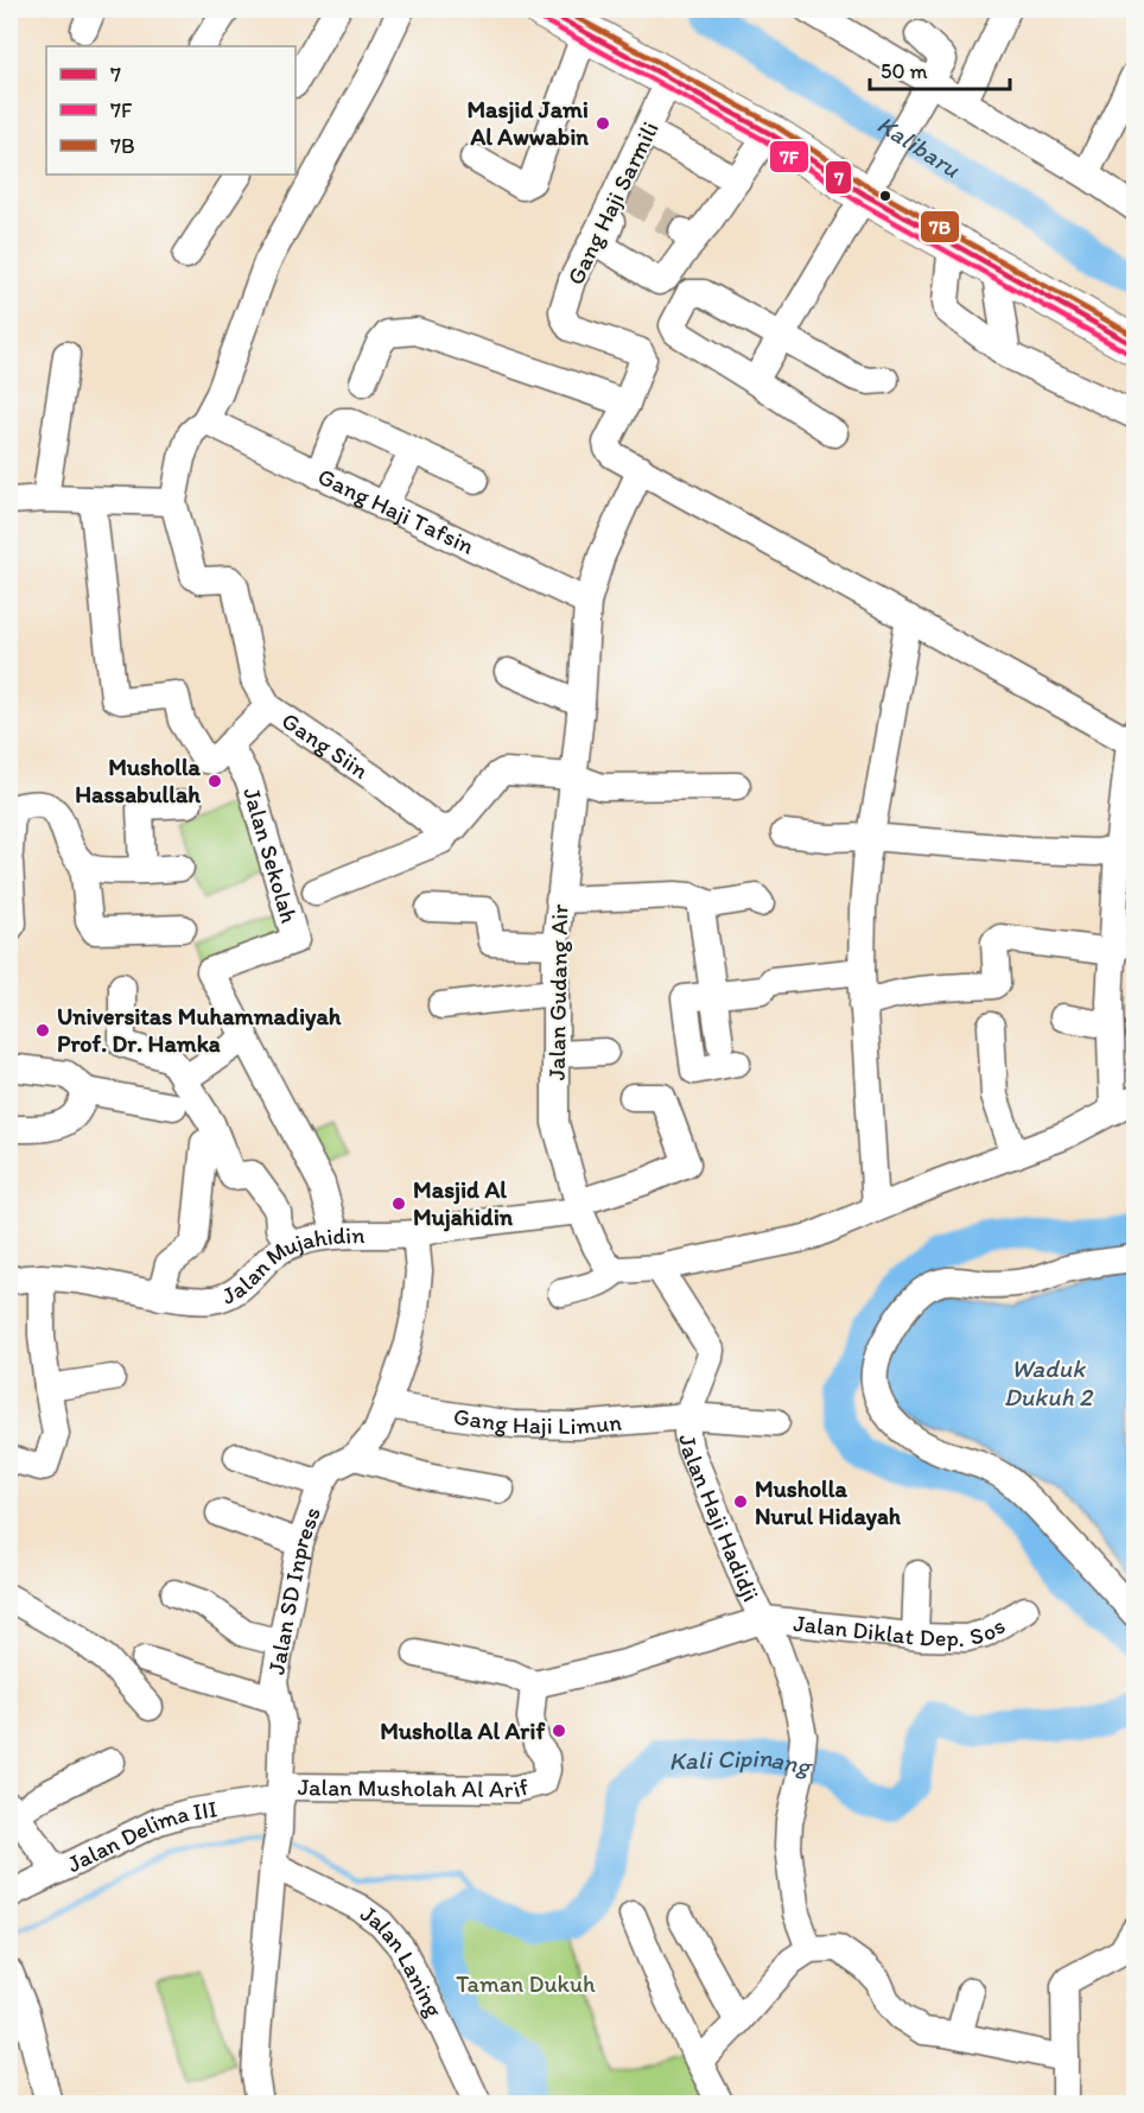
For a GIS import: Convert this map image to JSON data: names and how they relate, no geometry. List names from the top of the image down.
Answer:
{
  "streets": {
    "street": [
      "Gang Haji Sarmili",
      "Gang Haji Tafsin",
      "Gang Siin",
      "Jalan Sekolah",
      "Jalan Gudang Air",
      "Jalan Mujahidin",
      "Gang Haji Limun",
      "Jalan Haji Hadidji",
      "Jalan SD Inpress",
      "Jalan Diklat Dep. Sos",
      "Jalan Musholah Al Arif",
      "Jalan Delima III",
      "Jalan Laning"
    ]
  },
  "crossings": [
    ["Gang Haji Tafsin", "Jalan Gudang Air"],
    ["Jalan Sekolah", "Jalan Mujahidin"],
    ["Jalan Gudang Air", "Jalan Mujahidin"],
    ["Jalan Mujahidin", "Jalan SD Inpress"],
    ["Gang Haji Limun", "Jalan Haji Hadidji"],
    ["Gang Haji Limun", "Jalan SD Inpress"],
    ["Jalan Haji Hadidji", "Jalan Diklat Dep. Sos"],
    ["Jalan SD Inpress", "Jalan Musholah Al Arif"],
    ["Jalan SD Inpress", "Jalan Delima III"],
    ["Jalan SD Inpress", "Jalan Laning"],
    ["Jalan Musholah Al Arif", "Jalan Delima III"]
  ],
  "water": ["Kalibaru", "Waduk Dukuh 2", "Kali Cipinang"],
  "parks": ["Taman Dukuh"],
  "places": [
    "Masjid Jami Al Awwabin",
    "Musholla Hassabullah",
    "Universitas Muhammadiyah Prof. Dr. Hamka",
    "Masjid Al Mujahidin",
    "Musholla Nurul Hidayah",
    "Musholla Al Arif"
  ],
  "lines": ["transit line 7", "transit line 7B", "transit line 7F"],
  "legend": ["7", "7F", "7B"],
  "scale_bar": "50 m"
}
